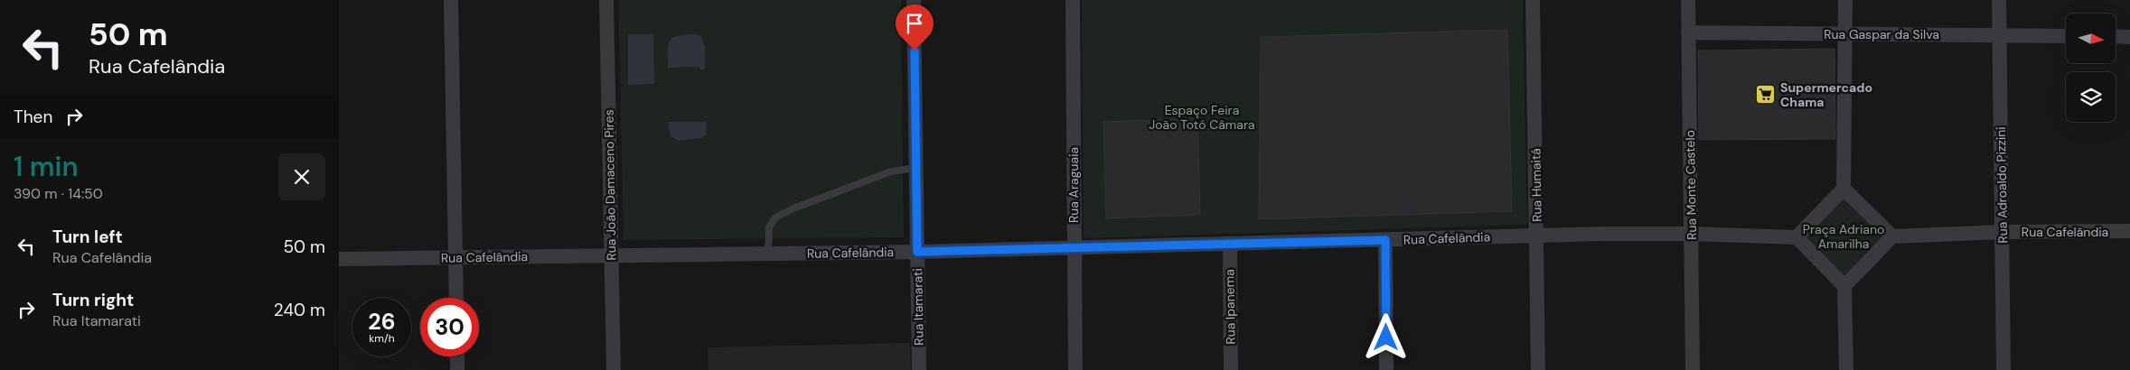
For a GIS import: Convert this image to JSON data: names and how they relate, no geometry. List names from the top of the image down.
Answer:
{
  "streets": {
    "street": [
      "Rua Gaspar da Silva",
      "Rua João Damaceno Pires",
      "Rua Araguaia",
      "Rua Humaitá",
      "Rua Monte Castelo",
      "Rua Adroaldo Pizzini",
      "Rua Cafelândia",
      "Rua Itamarati",
      "Rua Ipanema"
    ]
  },
  "crossings": [
    ["Rua Gaspar da Silva", "Rua Monte Castelo"],
    ["Rua Gaspar da Silva", "Rua Adroaldo Pizzini"],
    ["Rua João Damaceno Pires", "Rua Cafelândia"],
    ["Rua Araguaia", "Rua Cafelândia"],
    ["Rua Humaitá", "Rua Cafelândia"],
    ["Rua Monte Castelo", "Rua Cafelândia"],
    ["Rua Adroaldo Pizzini", "Rua Cafelândia"],
    ["Rua Cafelândia", "Rua Itamarati"],
    ["Rua Cafelândia", "Rua Ipanema"]
  ],
  "parks": ["Espaço Feira João Totó Câmara", "Praça Adriano Amarilha"],
  "places": {
    "supermarket": ["Supermercado Chama"]
  },
  "north": "right",
  "page": {
    "turn": ["50 m", "Rua Cafelândia"],
    "then": "Then",
    "heading": ["1 min", "390 m · 14:50"],
    "list": [
      {
        "name": "Turn left",
        "note": "Rua Cafelândia",
        "value": "50 m"
      },
      {
        "name": "Turn right",
        "note": "Rua Itamarati",
        "value": "240 m"
      }
    ],
    "speed": "26 km/h",
    "limit": "30"
  }
}
